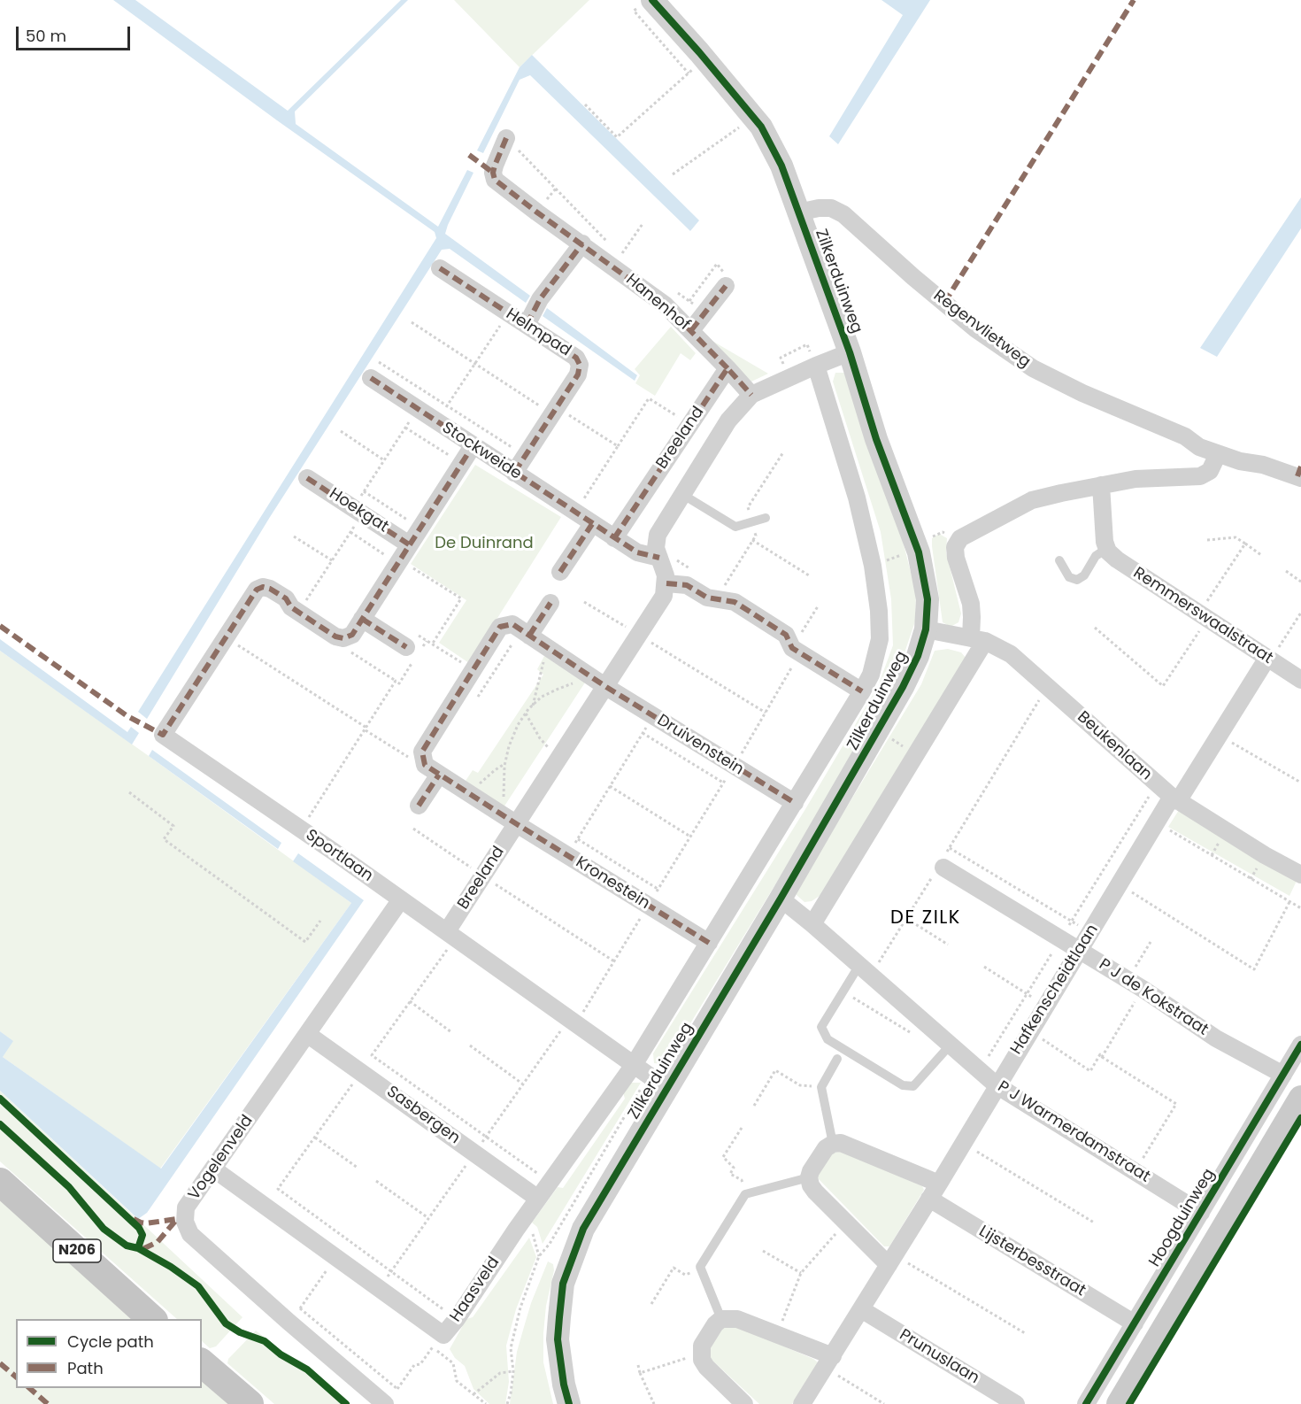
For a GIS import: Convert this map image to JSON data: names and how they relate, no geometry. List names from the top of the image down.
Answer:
{
  "streets": {
    "main road": ["N206"],
    "street": [
      "Zilkerduinweg",
      "Hanenhof",
      "Regenvlietweg",
      "Helmpad",
      "Breeland",
      "Stockweide",
      "Hoekgat",
      "Remmerswaalstraat",
      "Druivenstein",
      "Beukenlaan",
      "Sportlaan",
      "Kronestein",
      "Hafkenscheidtlaan",
      "P J de Kokstraat",
      "Sasbergen",
      "P J Warmerdamstraat",
      "Vogelenveld",
      "Hoogduinweg",
      "Lijsterbesstraat",
      "Haasveld",
      "Prunuslaan"
    ]
  },
  "crossings": [
    ["Zilkerduinweg", "Regenvlietweg"],
    ["Zilkerduinweg", "Breeland"],
    ["Zilkerduinweg", "Druivenstein"],
    ["Zilkerduinweg", "Beukenlaan"],
    ["Zilkerduinweg", "Sportlaan"],
    ["Zilkerduinweg", "Kronestein"],
    ["Zilkerduinweg", "P J Warmerdamstraat"],
    ["Zilkerduinweg", "Haasveld"],
    ["Hanenhof", "Breeland"],
    ["Helmpad", "Stockweide"],
    ["Breeland", "Druivenstein"],
    ["Breeland", "Sportlaan"],
    ["Breeland", "Kronestein"],
    ["Remmerswaalstraat", "Hafkenscheidtlaan"],
    ["Beukenlaan", "Hafkenscheidtlaan"],
    ["Sportlaan", "Vogelenveld"],
    ["Sportlaan", "Haasveld"],
    ["Hafkenscheidtlaan", "P J de Kokstraat"],
    ["Hafkenscheidtlaan", "P J Warmerdamstraat"],
    ["Hafkenscheidtlaan", "Lijsterbesstraat"],
    ["Hafkenscheidtlaan", "Prunuslaan"],
    ["P J de Kokstraat", "Hoogduinweg"],
    ["Sasbergen", "Vogelenveld"],
    ["Sasbergen", "Haasveld"],
    ["P J Warmerdamstraat", "Hoogduinweg"],
    ["Vogelenveld", "Haasveld"],
    ["Hoogduinweg", "Lijsterbesstraat"]
  ],
  "districts": ["DE ZILK"],
  "parks": ["De Duinrand"],
  "legend": ["Cycle path", "Path"],
  "scale_bar": "50 m"
}
